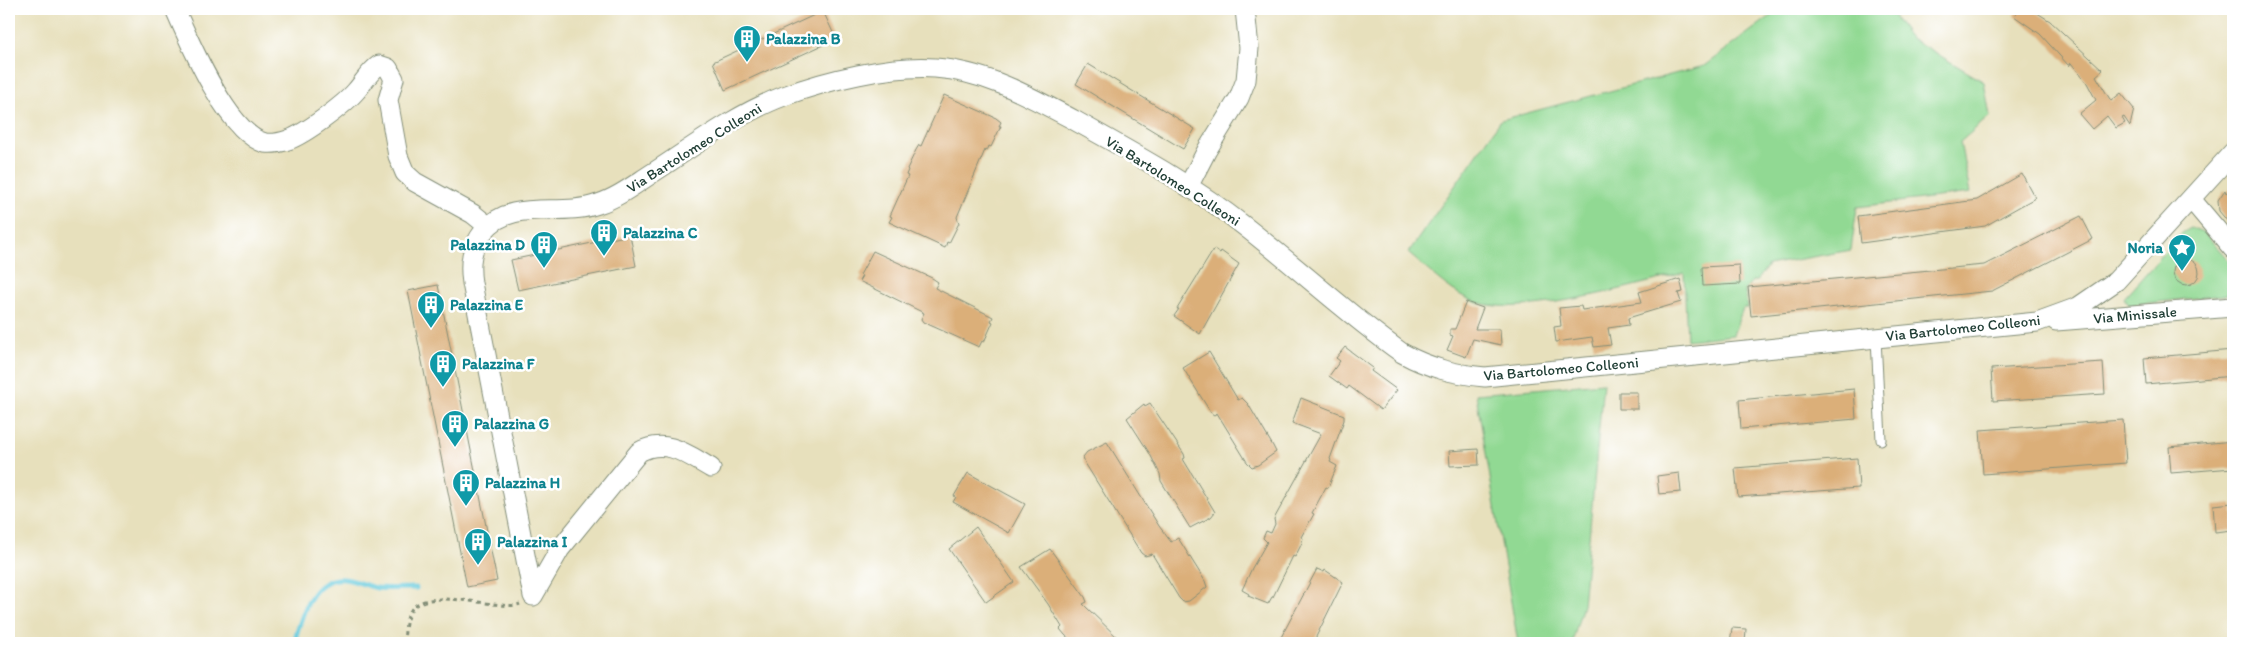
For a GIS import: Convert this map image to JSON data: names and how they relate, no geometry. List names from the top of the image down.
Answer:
{
  "streets": {
    "street": ["Via Bartolomeo Colleoni", "Via Minissale"]
  },
  "crossings": [
    ["Via Bartolomeo Colleoni", "Via Minissale"]
  ],
  "places": {
    "building": [
      "Palazzina B",
      "Palazzina C",
      "Palazzina D",
      "Palazzina E",
      "Palazzina F",
      "Palazzina G",
      "Palazzina H",
      "Palazzina I"
    ],
    "place": ["Noria"]
  }
}
